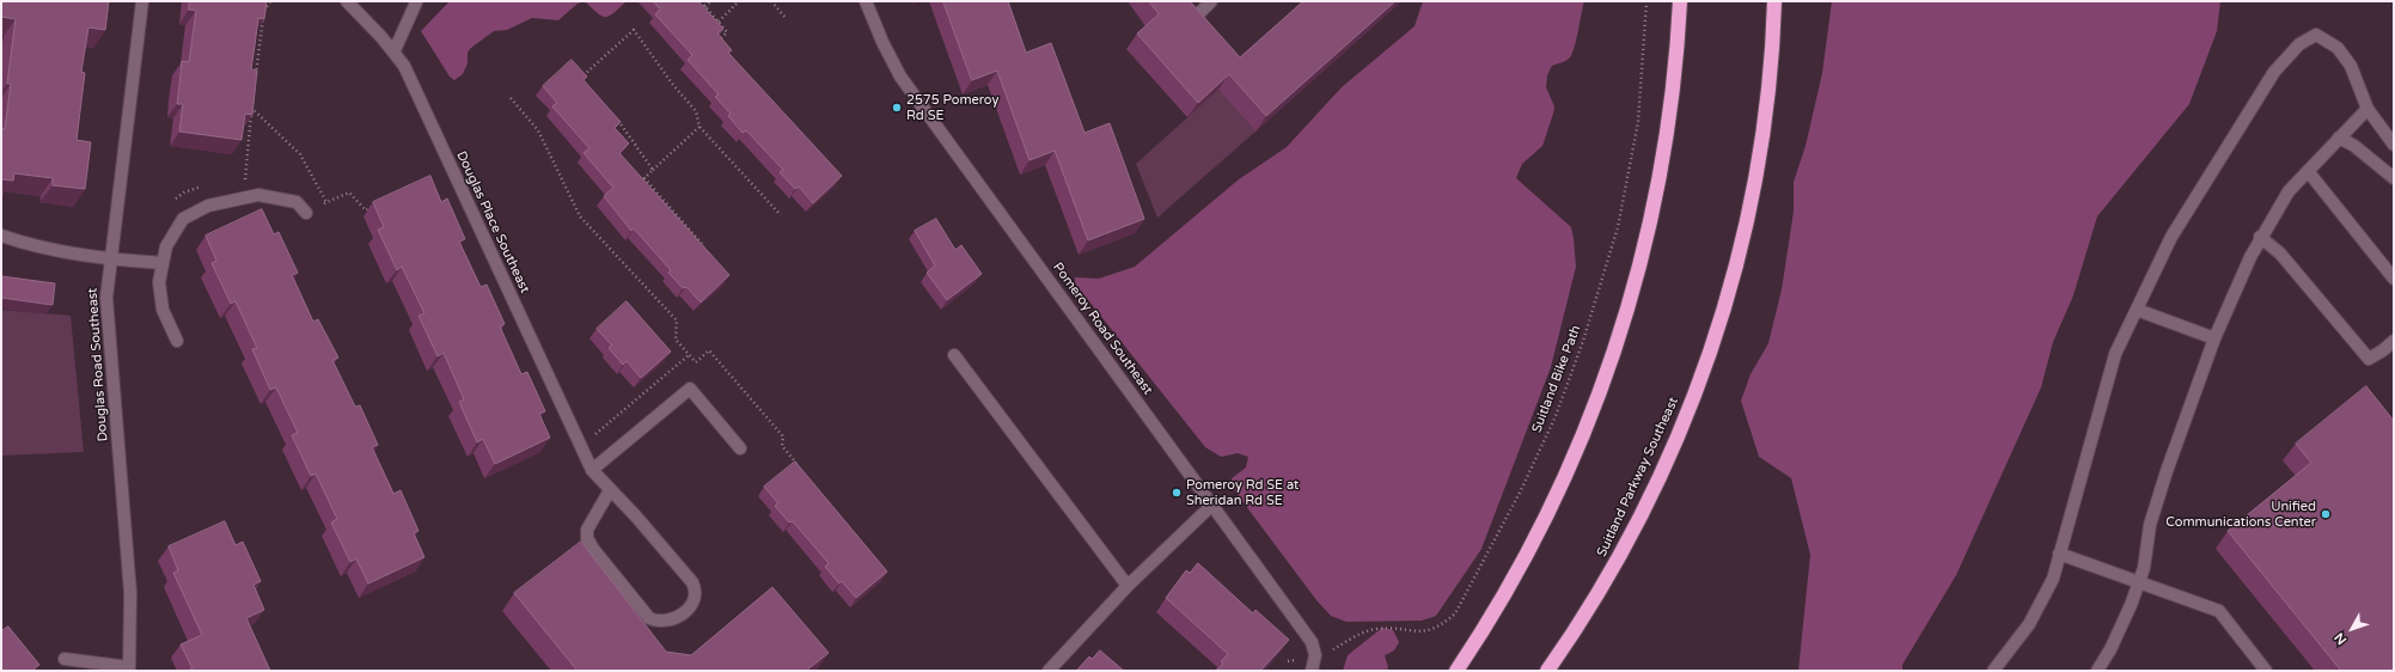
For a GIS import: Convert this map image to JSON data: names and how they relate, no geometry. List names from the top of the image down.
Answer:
{
  "streets": {
    "highway": ["Suitland Parkway Southeast"],
    "street": ["Douglas Place Southeast", "Pomeroy Road Southeast", "Douglas Road Southeast"],
    "path": ["Suitland Bike Path"]
  },
  "places": ["2575 Pomeroy Rd SE", "Pomeroy Rd SE at Sheridan Rd SE", "Unified Communications Center"],
  "north": "bottom left"
}
